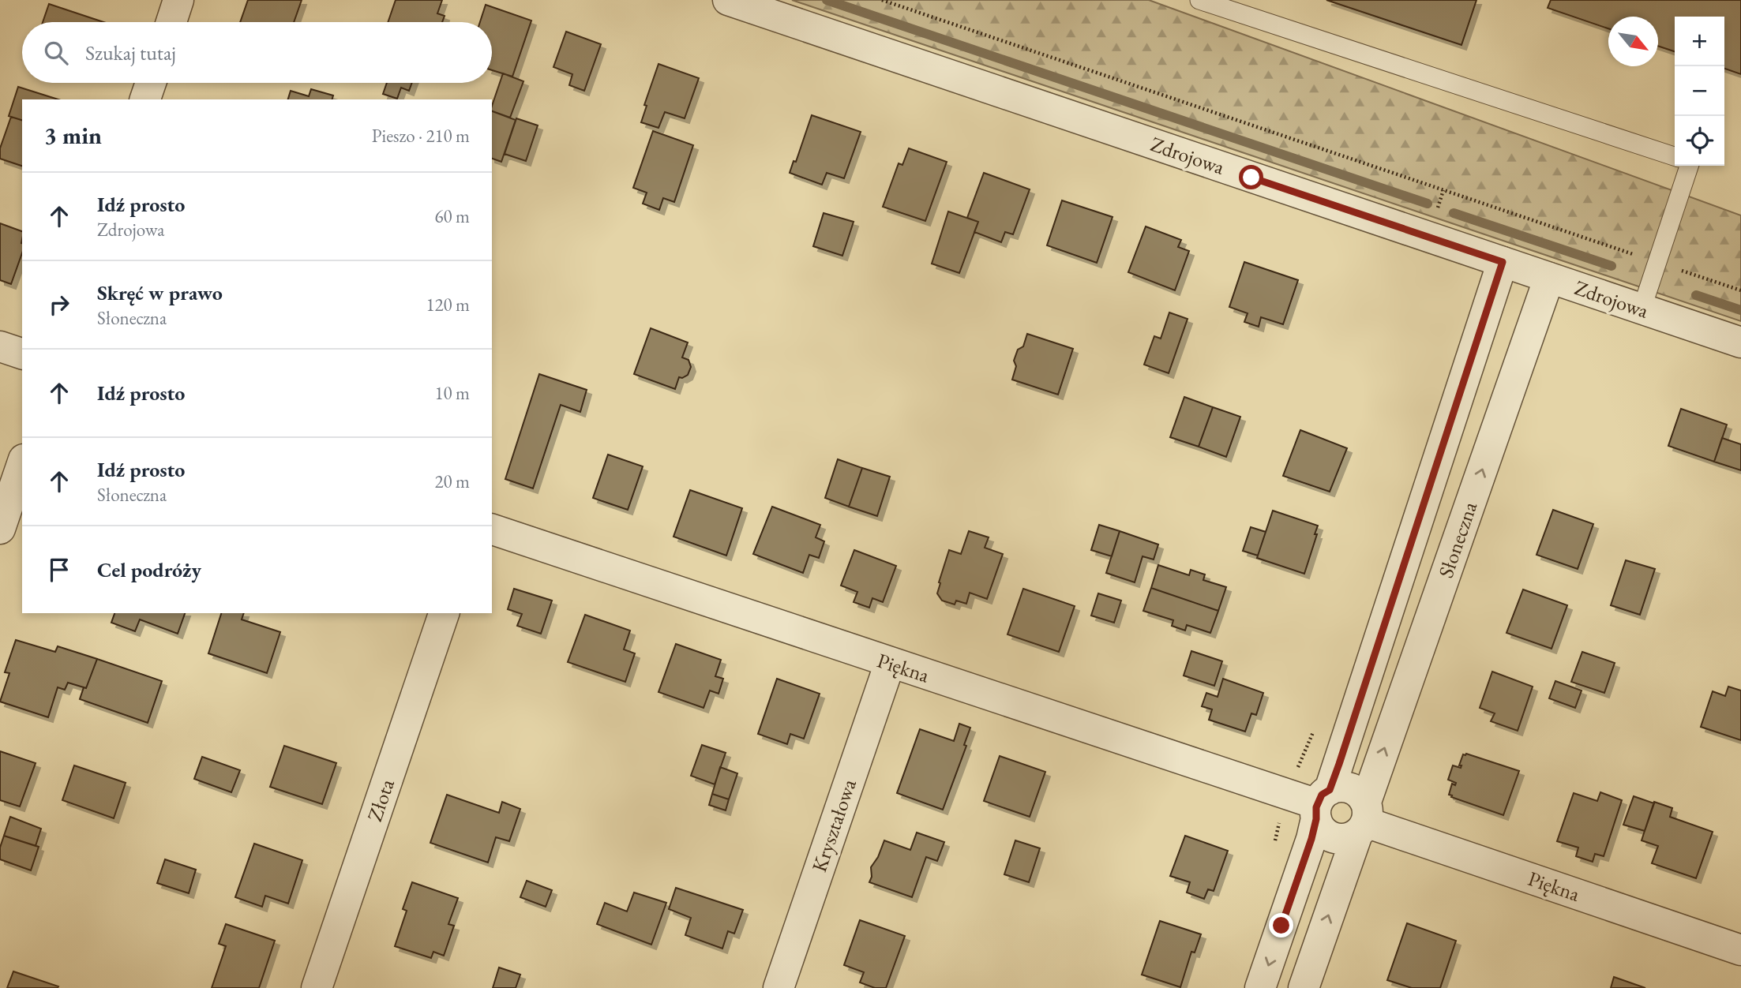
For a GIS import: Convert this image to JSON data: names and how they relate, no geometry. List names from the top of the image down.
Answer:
{
  "streets": {
    "street": [
      "Zdrojowa",
      "Słoneczna",
      "Piękna",
      "Złota",
      "Kryształowa"
    ]
  },
  "crossings": [
    ["Zdrojowa", "Słoneczna"],
    ["Słoneczna", "Piękna"],
    ["Piękna", "Kryształowa"]
  ],
  "north": "bottom right",
  "page": {
    "map_buttons": ["+", "−"],
    "search": "Szukaj tutaj",
    "heading": ["3 min", "Pieszo · 210 m"],
    "list": [
      ["Idź prosto", "Zdrojowa", "60 m"],
      ["Skręć w prawo", "Słoneczna", "120 m"],
      ["Idź prosto", "10 m"],
      ["Idź prosto", "Słoneczna", "20 m"],
      "Cel podróży"
    ]
  }
}
